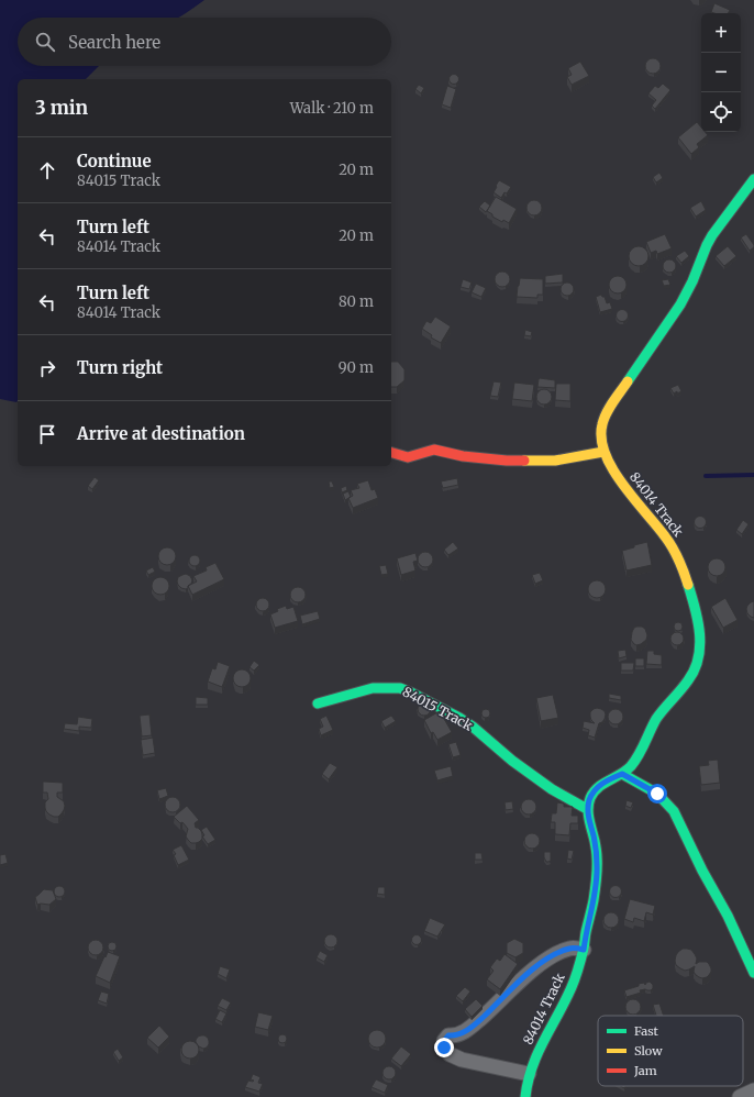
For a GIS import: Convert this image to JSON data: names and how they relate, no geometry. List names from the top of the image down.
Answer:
{
  "streets": {
    "street": ["84014 Track", "84015 Track"]
  },
  "crossings": [
    ["84014 Track", "84015 Track"]
  ],
  "legend": ["Fast", "Slow", "Jam"],
  "page": {
    "map_buttons": ["+", "−"],
    "search": "Search here",
    "heading": ["3 min", "Walk · 210 m"],
    "list": [
      ["Continue", "84015 Track", "20 m"],
      ["Turn left", "84014 Track", "20 m"],
      ["Turn left", "84014 Track", "80 m"],
      ["Turn right", "90 m"],
      "Arrive at destination"
    ]
  }
}
